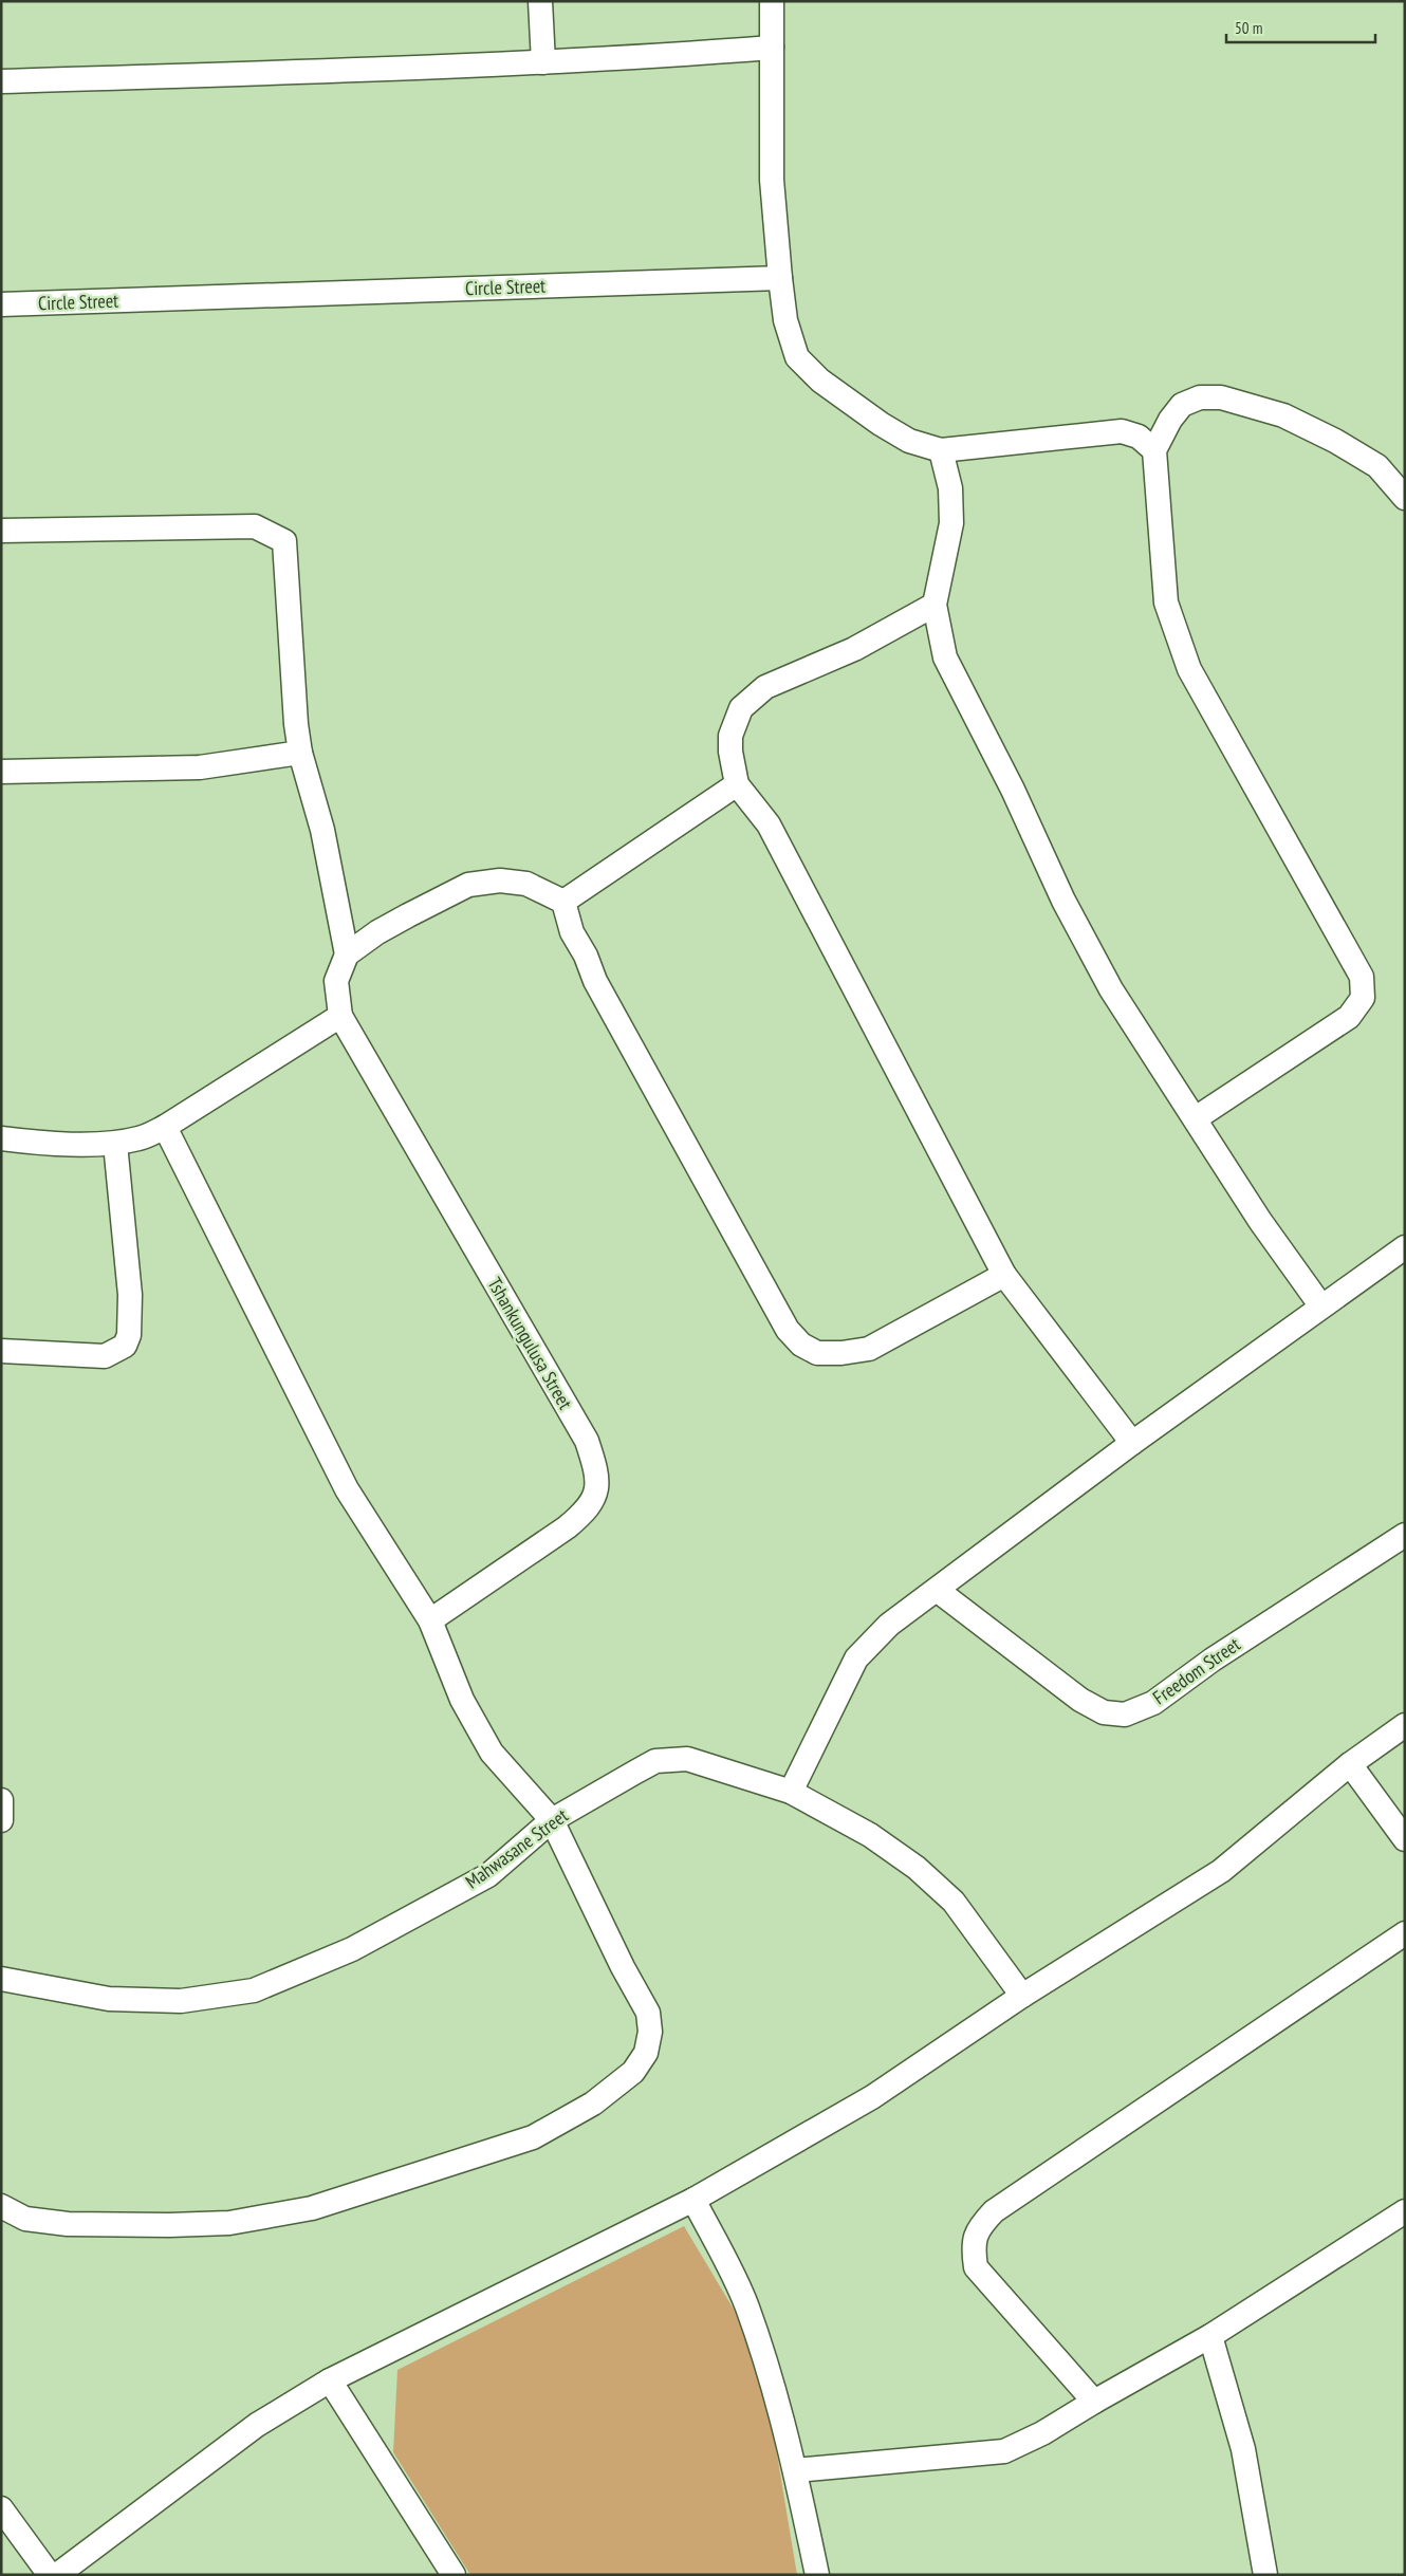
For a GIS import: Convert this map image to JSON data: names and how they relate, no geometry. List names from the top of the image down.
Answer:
{
  "streets": {
    "street": [
      "Circle Street",
      "Tshankungulusa Street",
      "Freedom Street",
      "Mahwasane Street"
    ]
  },
  "scale_bar": "50 m"
}
